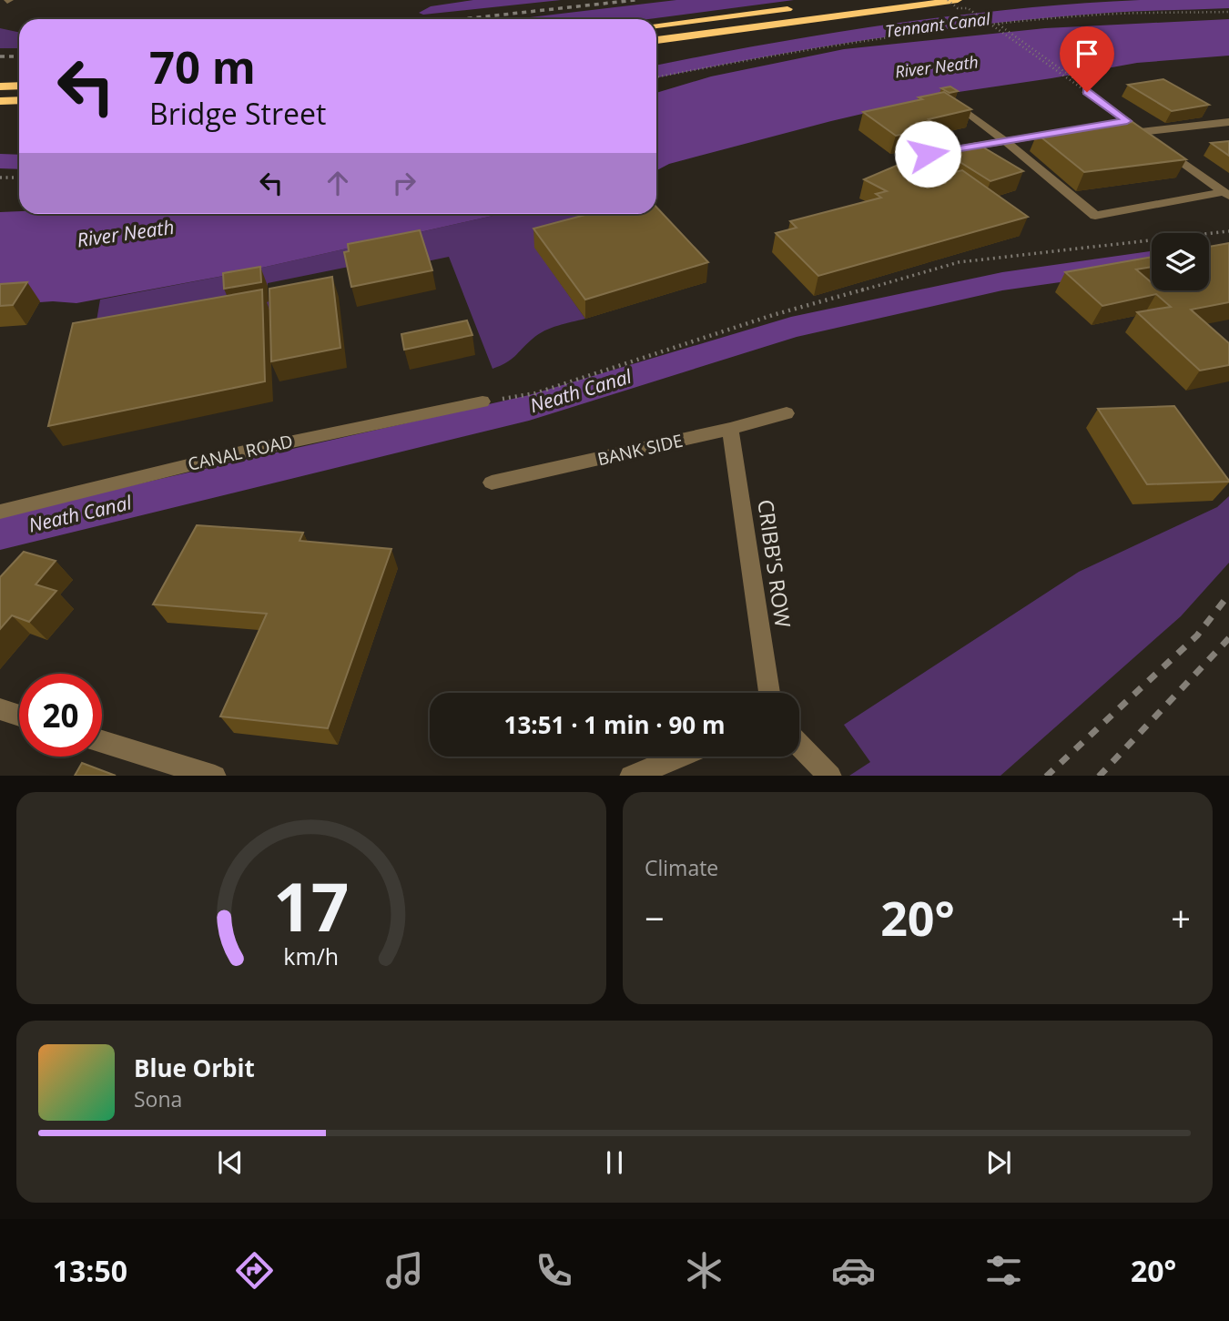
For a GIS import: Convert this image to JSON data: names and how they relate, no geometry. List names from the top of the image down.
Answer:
{
  "streets": {
    "street": ["BANK SIDE", "CANAL ROAD", "CRIBB'S ROW"]
  },
  "crossings": [
    ["BANK SIDE", "CRIBB'S ROW"]
  ],
  "water": ["Tennant Canal", "River Neath", "Neath Canal"],
  "page": {
    "turn": ["70 m", "Bridge Street"],
    "limit": "20",
    "trip": "13:51 · 1 min · 90 m",
    "tile": "Climate",
    "heat": ["−", "20°", "+"],
    "song": ["Blue Orbit", "Sona"],
    "tabs": ["13:50", "20°"],
    "gauge": ["17", "km/h"]
  }
}
